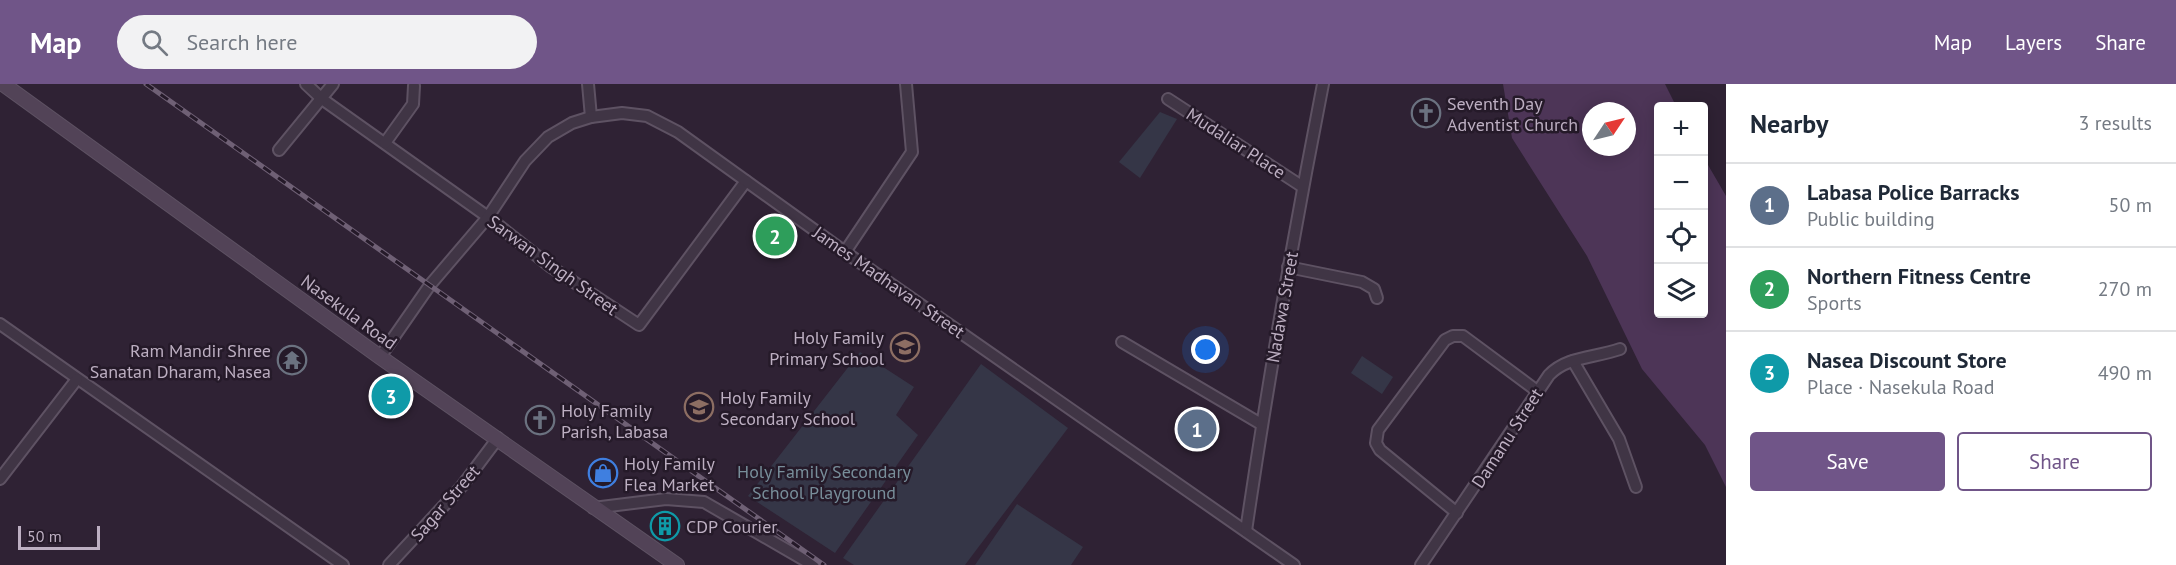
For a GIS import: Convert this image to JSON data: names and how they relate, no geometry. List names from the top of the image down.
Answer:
{
  "streets": {
    "main road": ["Nasekula Road"],
    "street": [
      "Mudaliar Place",
      "Sarwan Singh Street",
      "James Madhavan Street",
      "Nadawa Street",
      "Damanu Street",
      "Sagar Street"
    ]
  },
  "crossings": [
    ["Mudaliar Place", "Nadawa Street"],
    ["Sarwan Singh Street", "James Madhavan Street"],
    ["James Madhavan Street", "Nadawa Street"],
    ["James Madhavan Street", "Nasekula Road"],
    ["Nasekula Road", "Sagar Street"]
  ],
  "parks": ["Holy Family Secondary School Playground"],
  "places": {
    "church": ["Seventh Day Adventist Church", "Holy Family Parish, Labasa"],
    "school or university": ["Holy Family Primary School", "Holy Family Secondary School"],
    "temple": ["Ram Mandir Shree Sanatan Dharam, Nasea"],
    "shop": ["Holy Family Flea Market"],
    "building": ["CDP Courier"]
  },
  "scale_bar": "50 m",
  "north": "top right",
  "page": {
    "header": "Map",
    "search": "Search here",
    "nav": ["Map", "Layers", "Share"],
    "heading": ["Nearby", "3 results"],
    "map_buttons": ["+", "−"],
    "list": [
      {
        "mark": "1",
        "name": "Labasa Police Barracks",
        "note": "Public building",
        "value": "50 m"
      },
      {
        "mark": "2",
        "name": "Northern Fitness Centre",
        "note": "Sports",
        "value": "270 m"
      },
      {
        "mark": "3",
        "name": "Nasea Discount Store",
        "note": "Place · Nasekula Road",
        "value": "490 m"
      }
    ],
    "pins": ["2", "3", "1"],
    "buttons": ["Save", "Share"],
    "scale": "50 m"
  }
}
